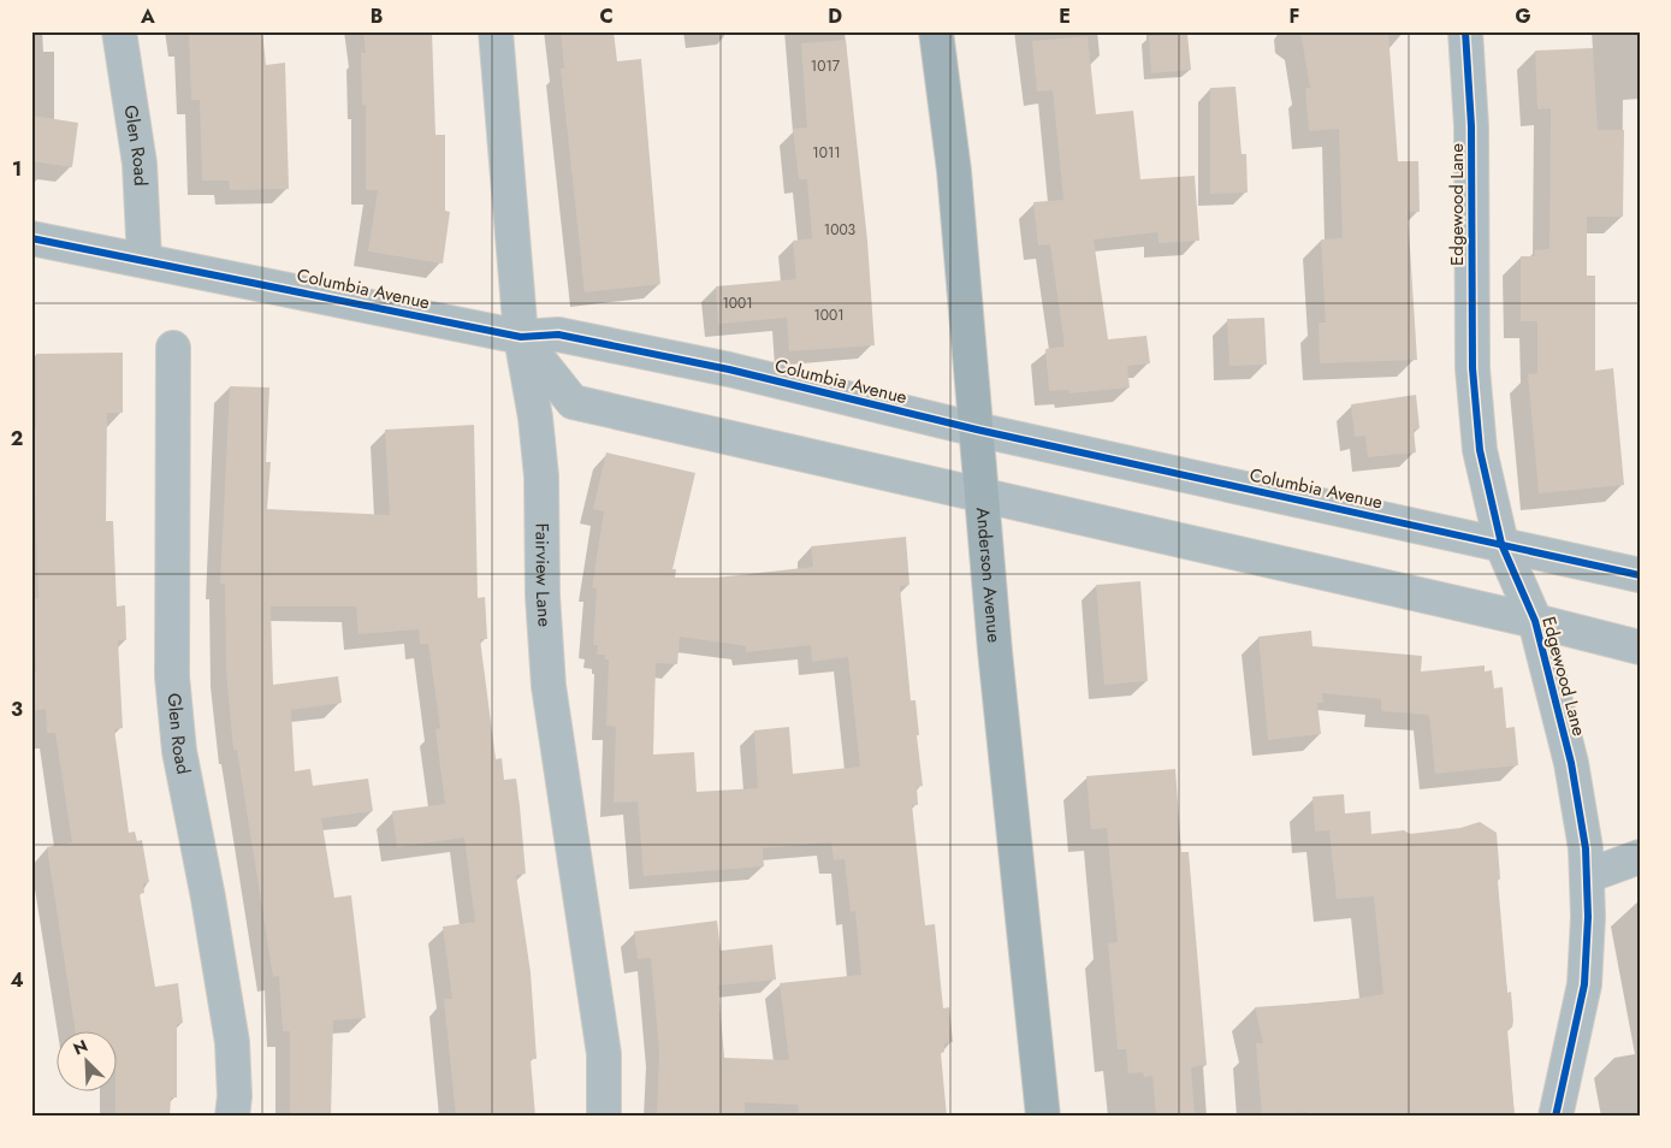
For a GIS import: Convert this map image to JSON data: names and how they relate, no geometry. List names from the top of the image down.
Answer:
{
  "streets": {
    "main road": ["Anderson Avenue"],
    "street": [
      "Glen Road",
      "Edgewood Lane",
      "Columbia Avenue",
      "Fairview Lane"
    ]
  },
  "crossings": [
    ["Glen Road", "Columbia Avenue"],
    ["Edgewood Lane", "Columbia Avenue"],
    ["Columbia Avenue", "Anderson Avenue"],
    ["Columbia Avenue", "Fairview Lane"]
  ],
  "house_numbers": [
    "1017",
    "1011",
    "1003",
    "1001",
    "1001"
  ],
  "north": "top left",
  "grid": {
    "columns": [
      "A",
      "B",
      "C",
      "D",
      "E",
      "F",
      "G"
    ],
    "rows": [
      "1",
      "2",
      "3",
      "4"
    ]
  }
}
